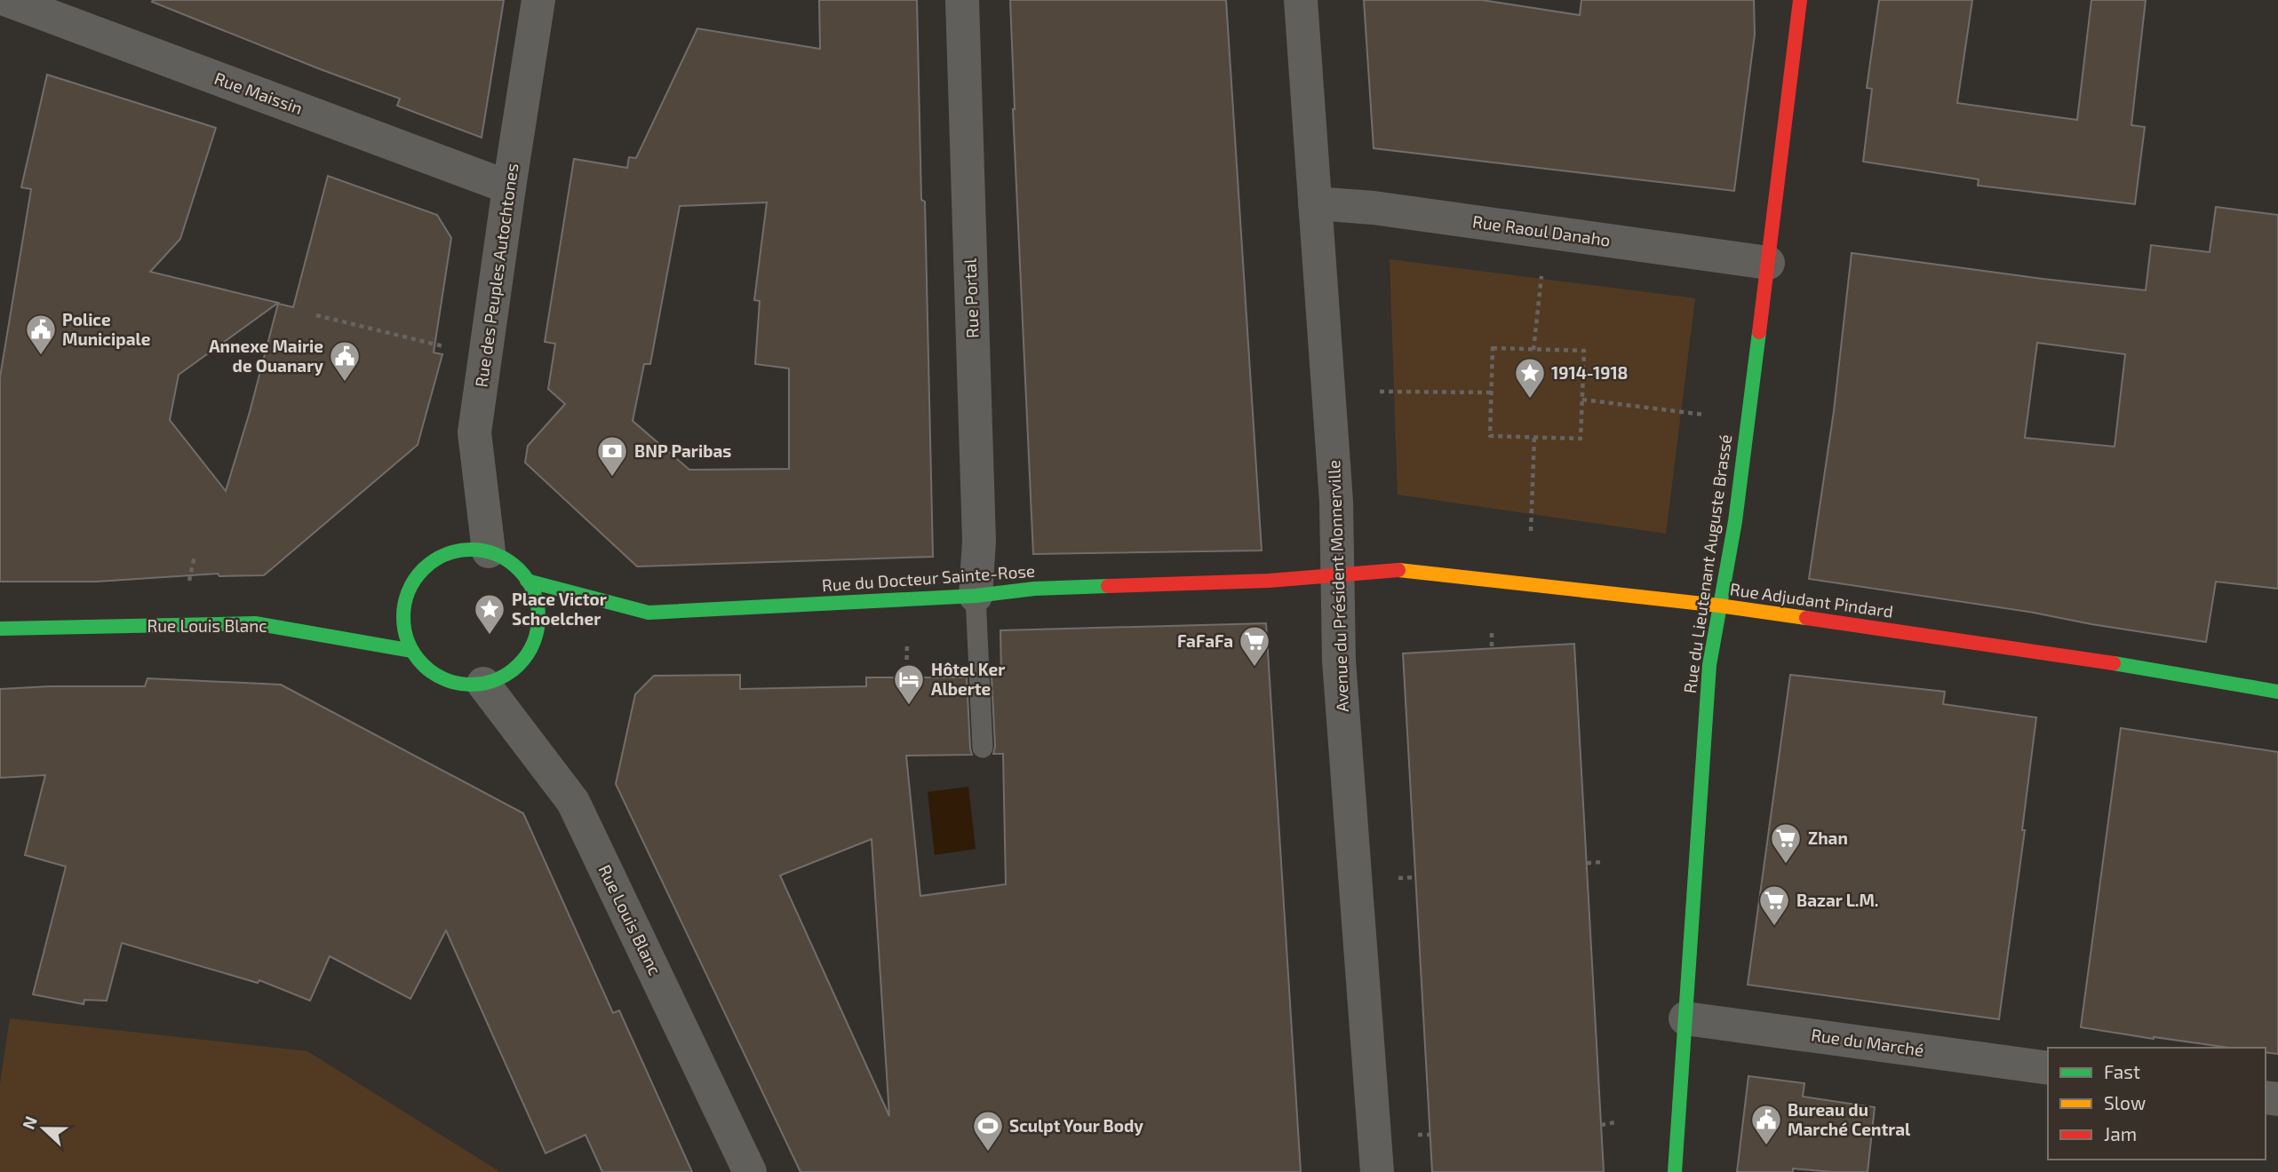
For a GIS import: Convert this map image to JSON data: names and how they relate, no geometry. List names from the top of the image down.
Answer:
{
  "streets": {
    "street": [
      "Rue Maissin",
      "Rue Raoul Danaho",
      "Rue des Peuples Autochtones",
      "Rue Portal",
      "Rue du Lieutenant Auguste Brassé",
      "Rue du Docteur Sainte-Rose",
      "Avenue du Président Monnerville",
      "Rue Adjudant Pindard",
      "Rue Louis Blanc",
      "Rue du Marché"
    ]
  },
  "crossings": [
    ["Rue Maissin", "Rue des Peuples Autochtones"],
    ["Rue Raoul Danaho", "Rue du Lieutenant Auguste Brassé"],
    ["Rue Raoul Danaho", "Avenue du Président Monnerville"],
    ["Rue des Peuples Autochtones", "Rue du Docteur Sainte-Rose"],
    ["Rue des Peuples Autochtones", "Rue Louis Blanc"],
    ["Rue Portal", "Rue du Docteur Sainte-Rose"],
    ["Rue du Lieutenant Auguste Brassé", "Rue Adjudant Pindard"],
    ["Rue du Lieutenant Auguste Brassé", "Rue du Marché"],
    ["Rue du Docteur Sainte-Rose", "Avenue du Président Monnerville"],
    ["Rue du Docteur Sainte-Rose", "Rue Adjudant Pindard"],
    ["Rue du Docteur Sainte-Rose", "Rue Louis Blanc"],
    ["Avenue du Président Monnerville", "Rue Adjudant Pindard"]
  ],
  "places": {
    "public building": ["Police Municipale", "Annexe Mairie de Ouanary", "Bureau du Marché Central"],
    "place": ["1914-1918", "Place Victor Schoelcher"],
    "bank": ["BNP Paribas"],
    "supermarket": ["FaFaFa", "Zhan", "Bazar L.M."],
    "hotel": ["Hôtel Ker Alberte"],
    "sports": ["Sculpt Your Body"]
  },
  "legend": ["Fast", "Slow", "Jam"],
  "north": "left"
}
